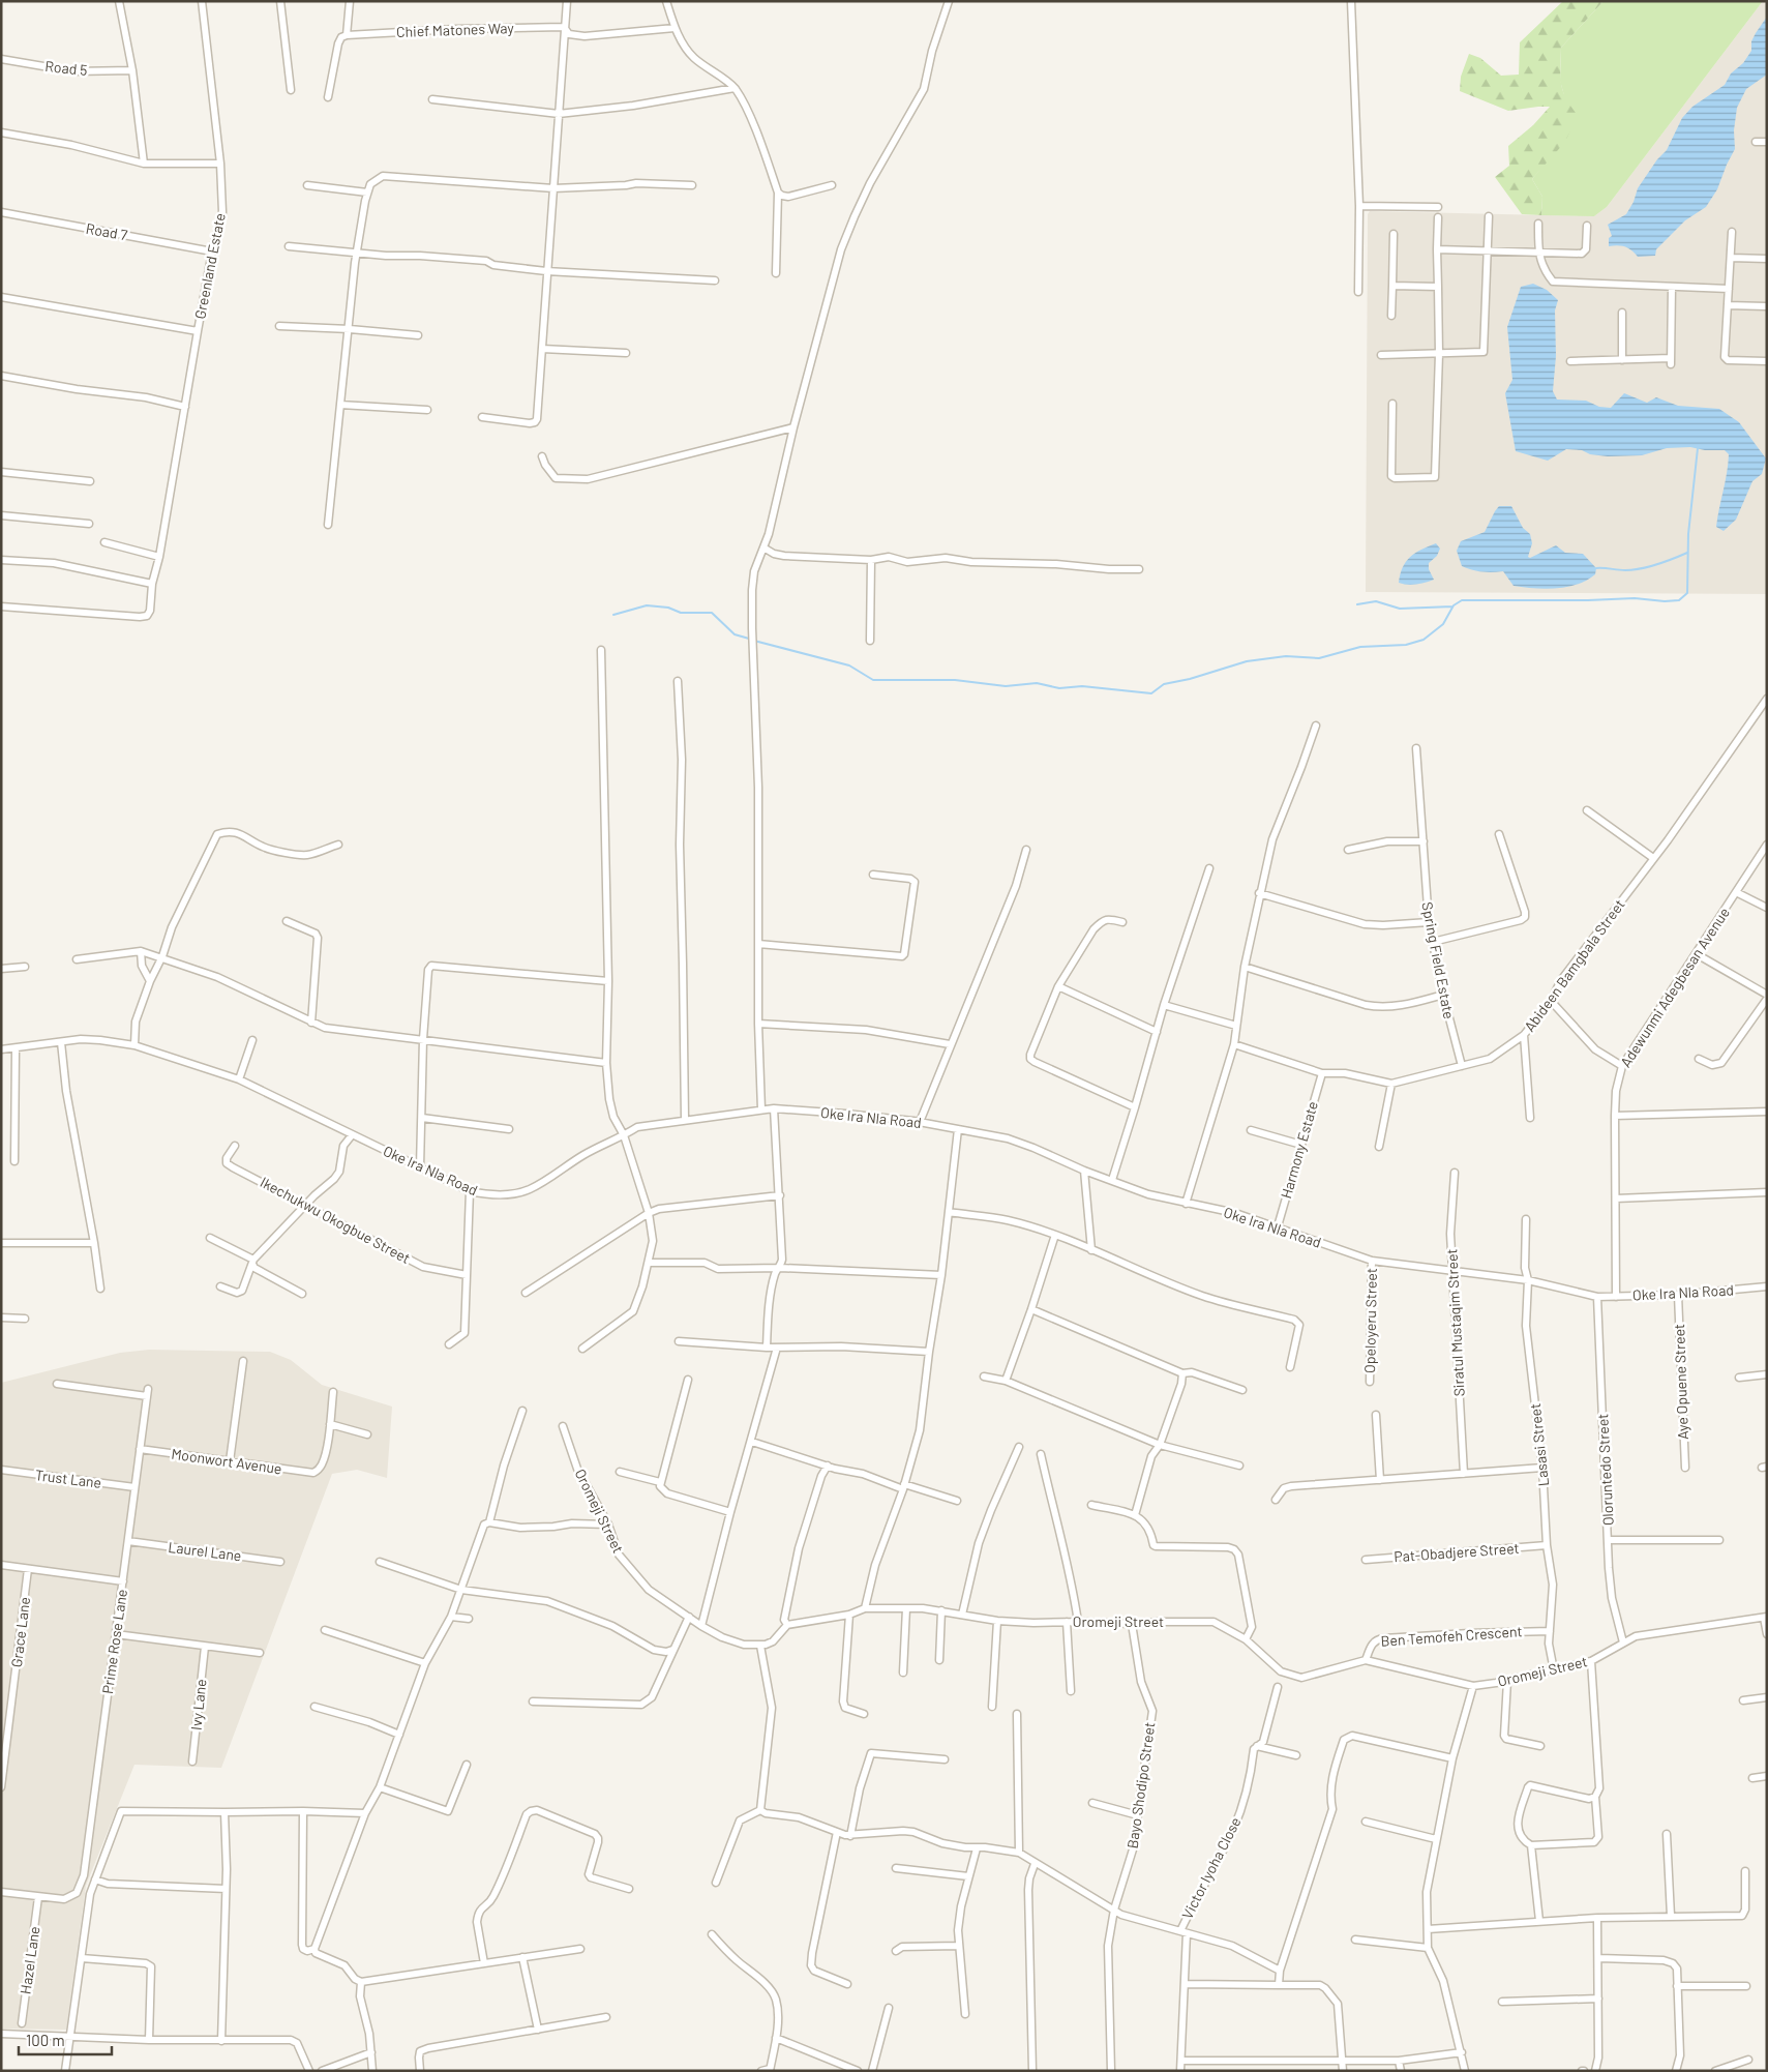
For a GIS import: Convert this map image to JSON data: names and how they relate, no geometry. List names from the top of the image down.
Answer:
{
  "streets": {
    "street": [
      "Chief Matones Way",
      "Road 5",
      "Road 7",
      "Greenland Estate",
      "Spring Field Estate",
      "Abideen Bamgbala Street",
      "Adewunmi Adegbesan Avenue",
      "Oke Ira Nla Road",
      "Harmony Estate",
      "Ikechukwu Okogbue Street",
      "Opeloyeru Street",
      "Siratul Mustaqim Street",
      "Aye Opuene Street",
      "Lasasi Street",
      "Moonwort Avenue",
      "Oloruntedo Street",
      "Trust Lane",
      "Oromeji Street",
      "Laurel Lane",
      "Pat-Obadjere Street",
      "Grace Lane",
      "Ben Temofeh Crescent",
      "Prime Rose Lane",
      "Ivy Lane",
      "Bayo Shodipo Street",
      "Victor Iyoha Close",
      "Hazel Lane"
    ]
  },
  "crossings": [
    ["Road 7", "Greenland Estate"],
    ["Spring Field Estate", "Abideen Bamgbala Street"],
    ["Abideen Bamgbala Street", "Harmony Estate"],
    ["Adewunmi Adegbesan Avenue", "Oke Ira Nla Road"],
    ["Oke Ira Nla Road", "Harmony Estate"],
    ["Oke Ira Nla Road", "Opeloyeru Street"],
    ["Oke Ira Nla Road", "Siratul Mustaqim Street"],
    ["Oke Ira Nla Road", "Aye Opuene Street"],
    ["Oke Ira Nla Road", "Lasasi Street"],
    ["Oke Ira Nla Road", "Oloruntedo Street"],
    ["Lasasi Street", "Oromeji Street"],
    ["Lasasi Street", "Pat-Obadjere Street"],
    ["Lasasi Street", "Ben Temofeh Crescent"],
    ["Moonwort Avenue", "Prime Rose Lane"],
    ["Oloruntedo Street", "Oromeji Street"],
    ["Trust Lane", "Prime Rose Lane"],
    ["Oromeji Street", "Ben Temofeh Crescent"],
    ["Oromeji Street", "Bayo Shodipo Street"],
    ["Laurel Lane", "Prime Rose Lane"],
    ["Prime Rose Lane", "Hazel Lane"]
  ],
  "scale_bar": "100 m"
}
